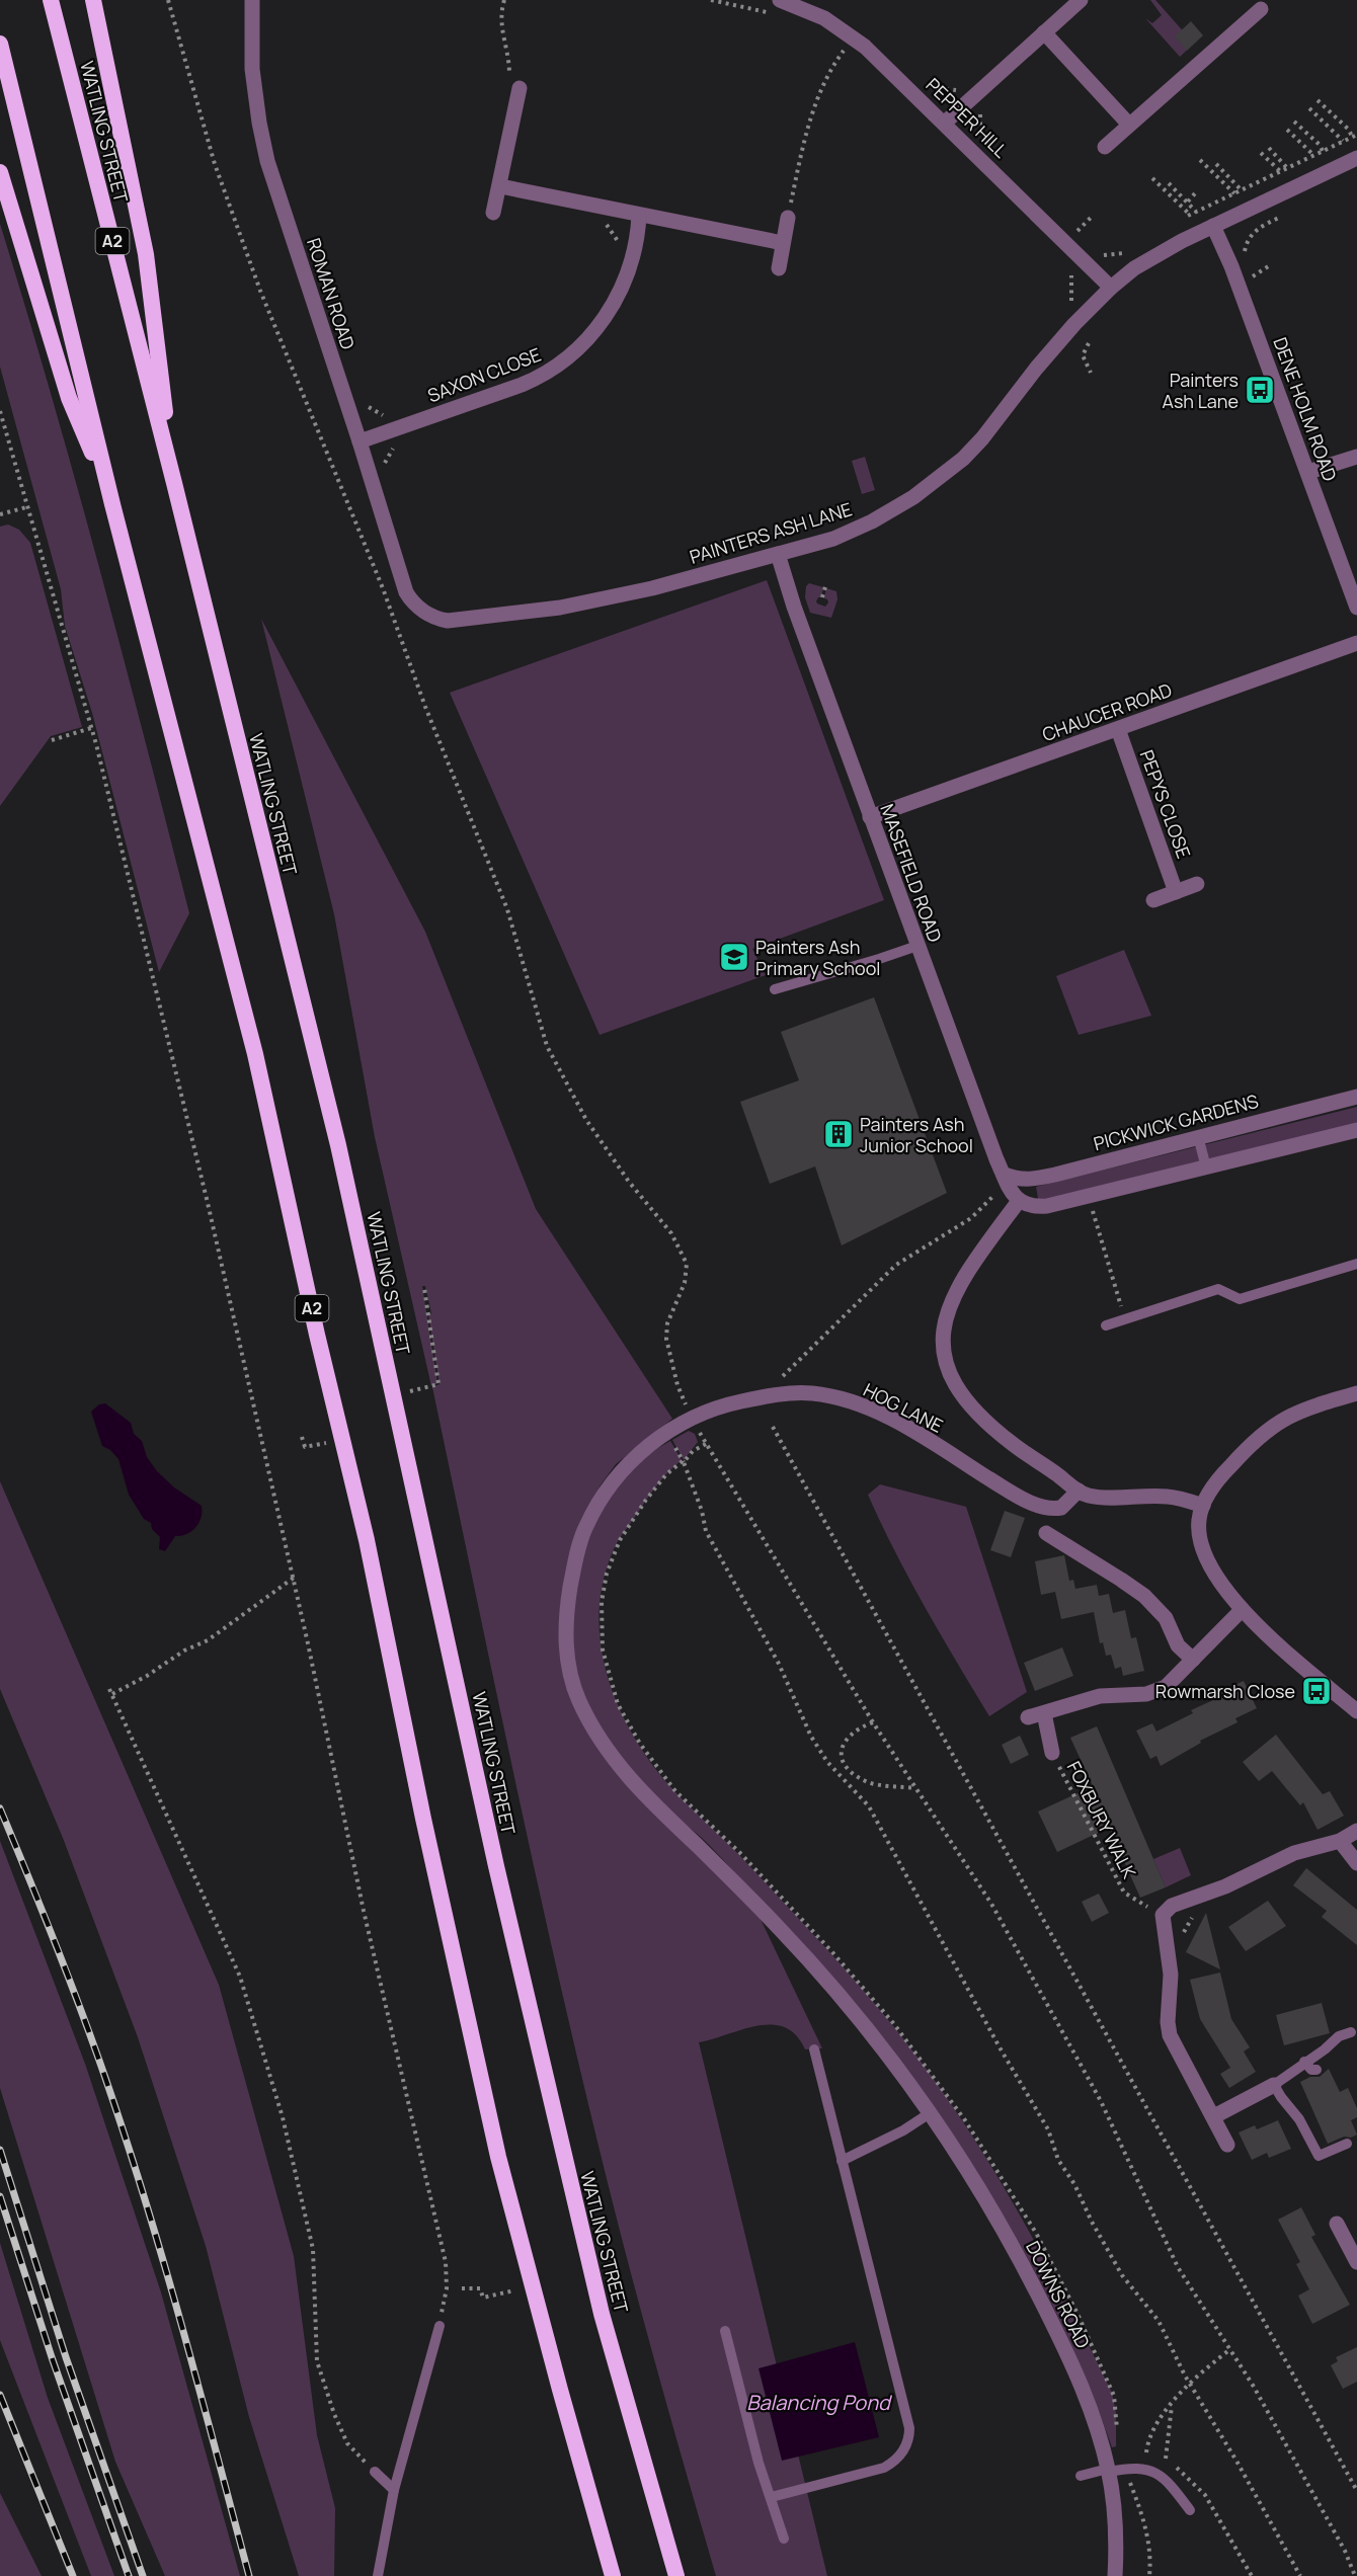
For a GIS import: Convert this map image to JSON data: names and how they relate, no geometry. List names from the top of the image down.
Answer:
{
  "streets": {
    "highway": ["WATLING STREET", "A2"],
    "street": [
      "PEPPER HILL",
      "ROMAN ROAD",
      "SAXON CLOSE",
      "DENE HOLM ROAD",
      "PAINTERS ASH LANE",
      "CHAUCER ROAD",
      "PEPYS CLOSE",
      "MASEFIELD ROAD",
      "PICKWICK GARDENS",
      "HOG LANE",
      "DOWNS ROAD"
    ],
    "path": ["FOXBURY WALK"]
  },
  "crossings": [
    ["PEPPER HILL", "PAINTERS ASH LANE"],
    ["ROMAN ROAD", "SAXON CLOSE"],
    ["ROMAN ROAD", "PAINTERS ASH LANE"],
    ["DENE HOLM ROAD", "PAINTERS ASH LANE"],
    ["PAINTERS ASH LANE", "MASEFIELD ROAD"],
    ["CHAUCER ROAD", "PEPYS CLOSE"],
    ["CHAUCER ROAD", "MASEFIELD ROAD"],
    ["MASEFIELD ROAD", "PICKWICK GARDENS"],
    ["HOG LANE", "DOWNS ROAD"]
  ],
  "water": ["Balancing Pond"],
  "places": {
    "bus stop": ["Painters Ash Lane", "Rowmarsh Close"],
    "school or university": ["Painters Ash Primary School"],
    "building": ["Painters Ash Junior School"]
  }
}
